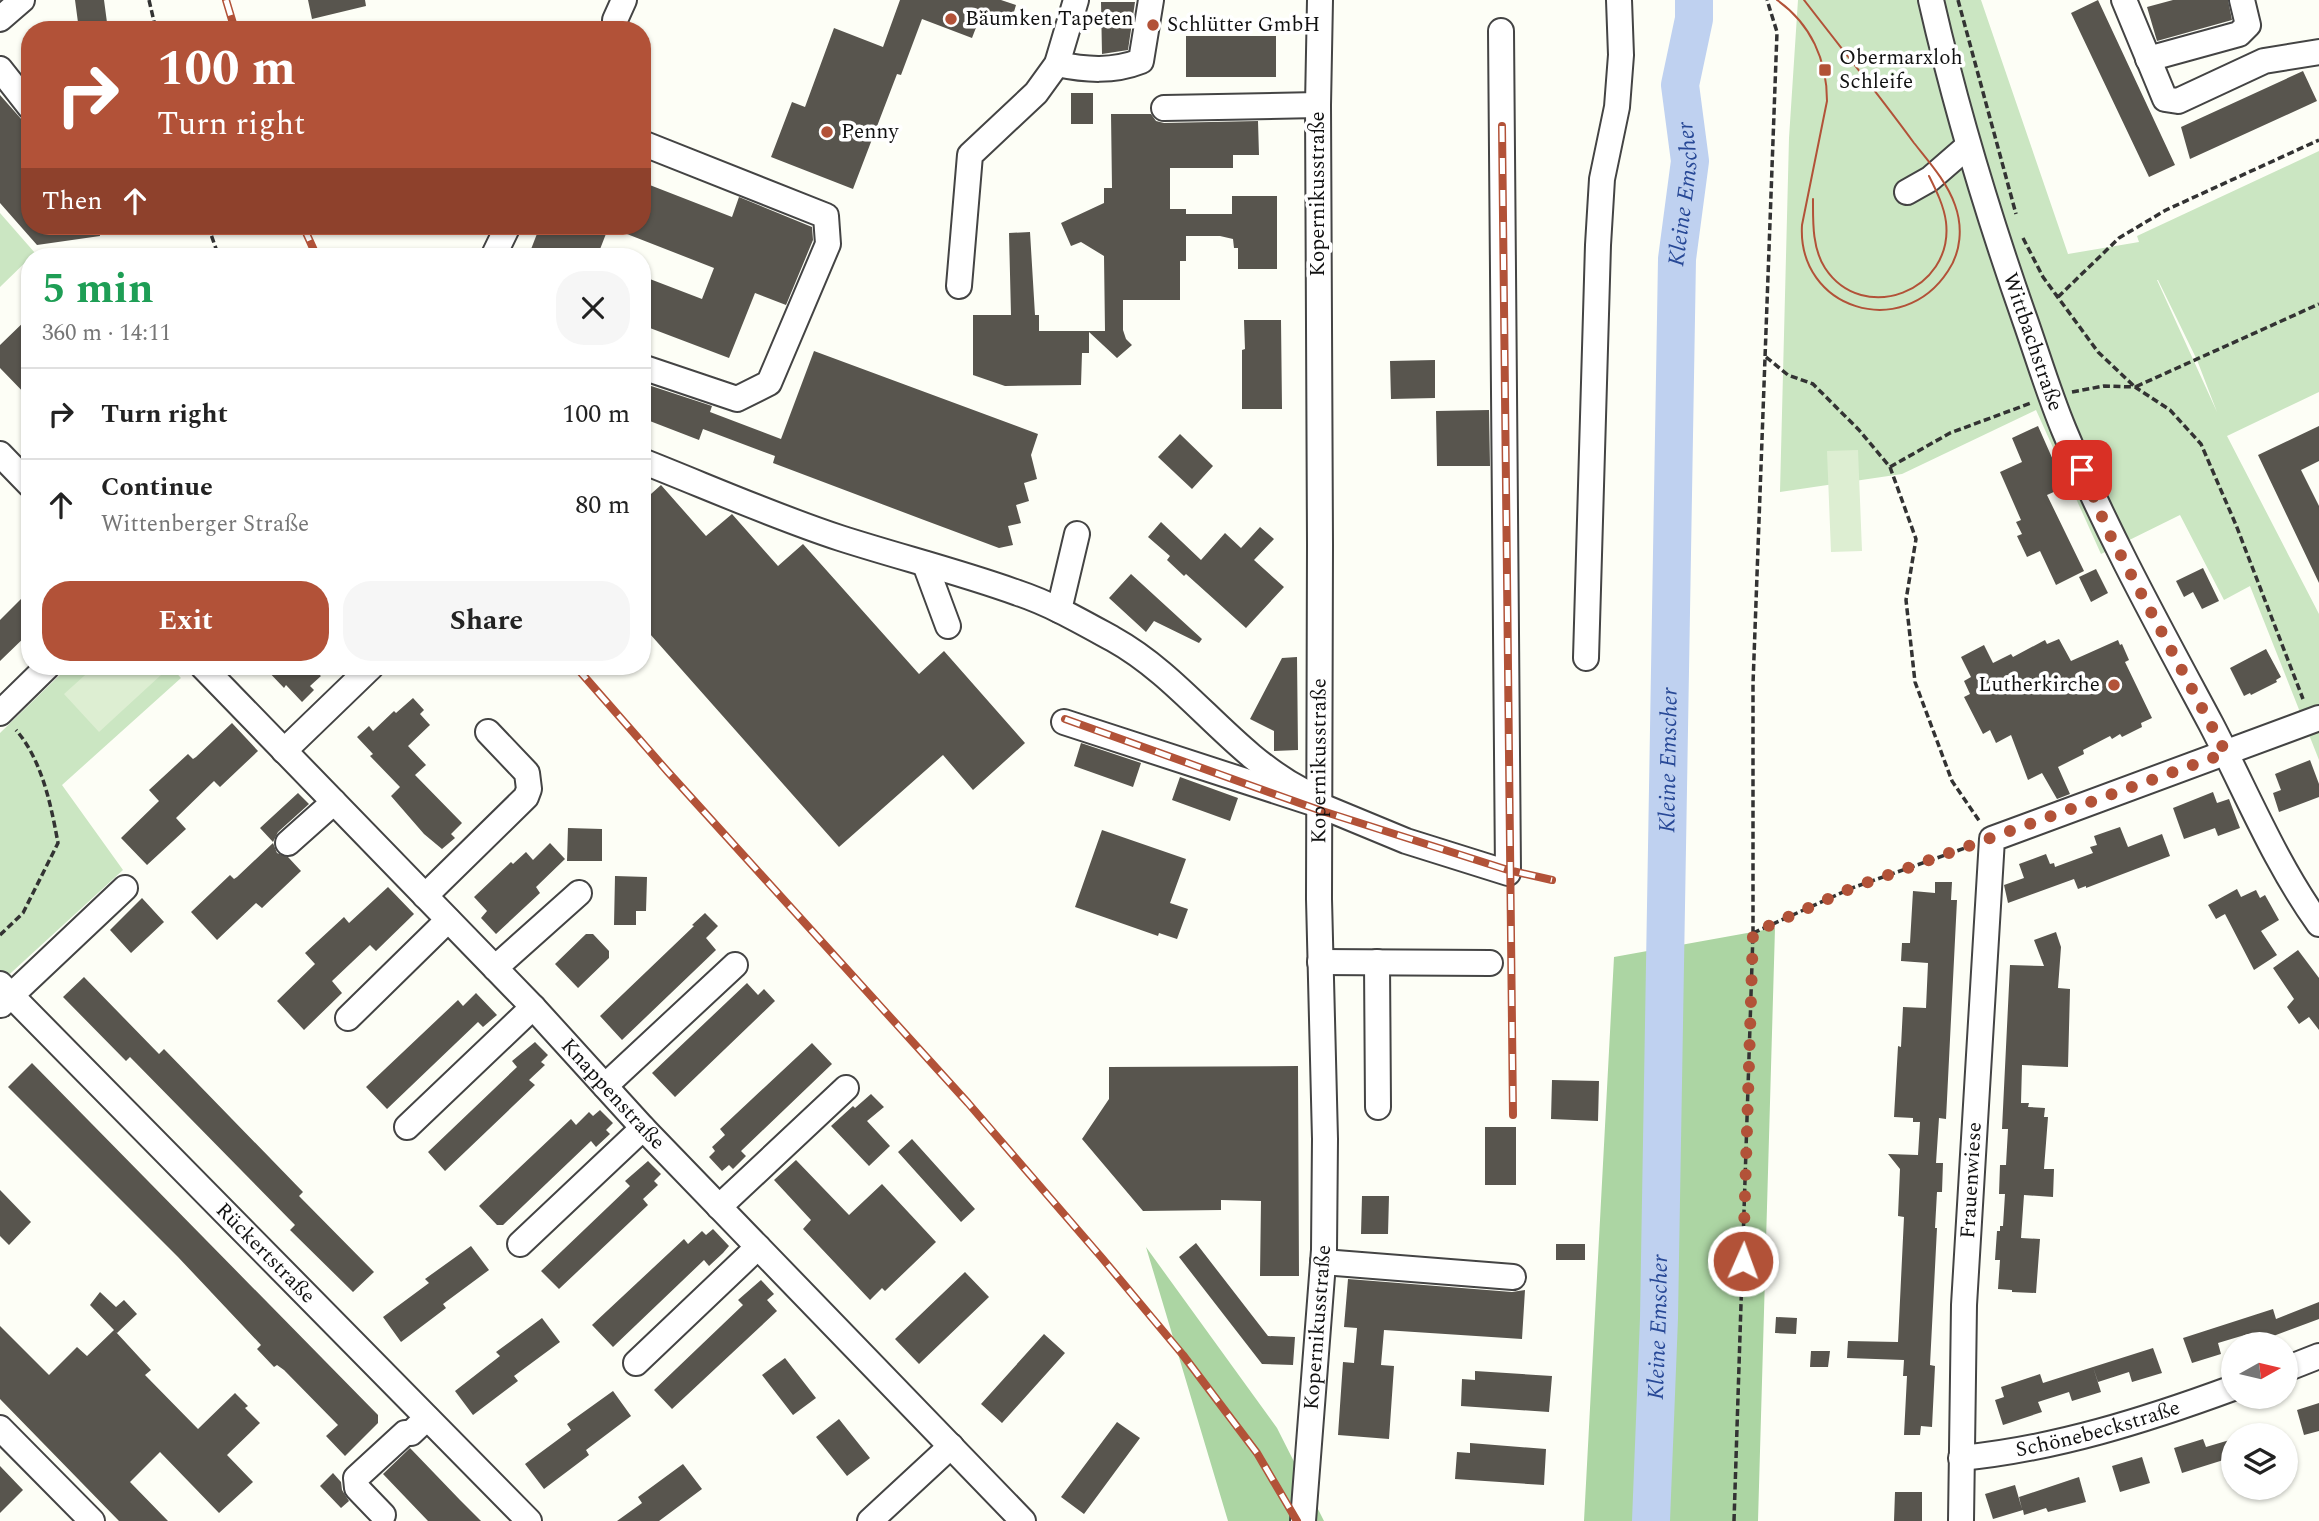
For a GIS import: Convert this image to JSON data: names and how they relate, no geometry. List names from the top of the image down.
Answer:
{
  "streets": {
    "street": [
      "Kopernikusstraße",
      "Wittbachstraße",
      "Knappenstraße",
      "Frauenwiese",
      "Rückertstraße",
      "Schönebeckstraße"
    ]
  },
  "crossings": [
    ["Frauenwiese", "Schönebeckstraße"]
  ],
  "water": ["Kleine Emscher"],
  "places": {
    "other": [
      "Bäumken Tapeten",
      "Schlütter GmbH",
      "Penny",
      "Lutherkirche"
    ],
    "transit": ["Obermarxloh Schleife"]
  },
  "north": "right",
  "page": {
    "turn": ["100 m", "Turn right"],
    "then": "Then",
    "heading": ["5 min", "360 m · 14:11"],
    "list": [
      {
        "name": "Turn right",
        "value": "100 m"
      },
      {
        "name": "Continue",
        "note": "Wittenberger Straße",
        "value": "80 m"
      }
    ],
    "buttons": ["Exit", "Share"]
  }
}
